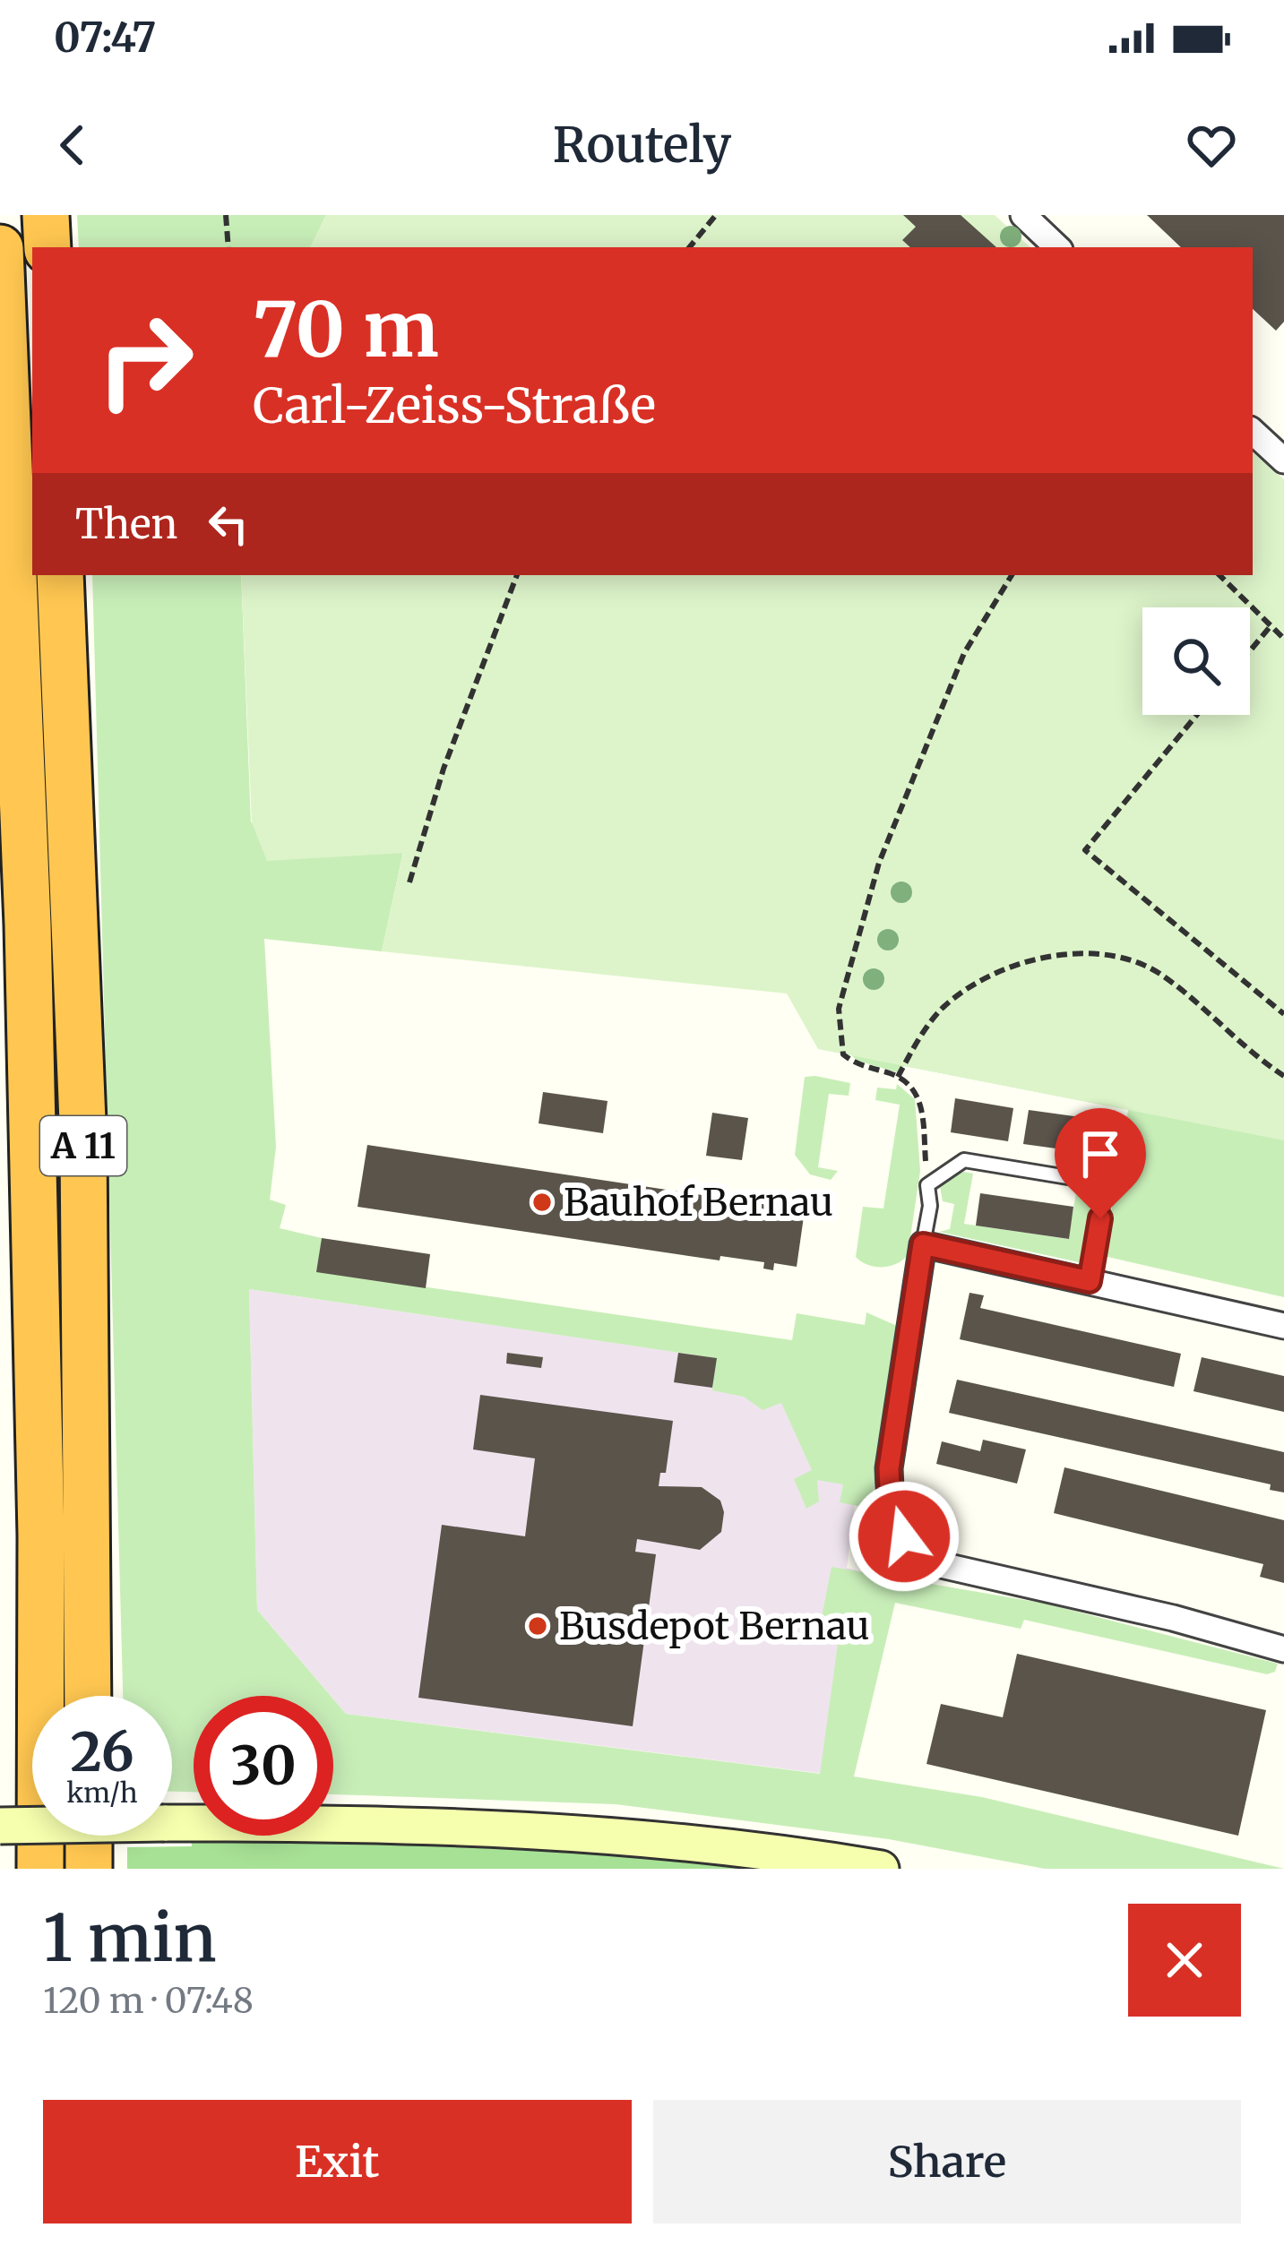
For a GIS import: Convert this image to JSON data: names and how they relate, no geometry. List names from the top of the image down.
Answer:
{
  "streets": {
    "highway": ["A 11"]
  },
  "places": ["Bauhof Bernau", "Busdepot Bernau"],
  "page": {
    "status": "07:47",
    "header": "Routely",
    "turn": ["70 m", "Carl-Zeiss-Straße"],
    "then": "Then",
    "speed": "26 km/h",
    "limit": "30",
    "heading": ["1 min", "120 m · 07:48"],
    "buttons": ["Exit", "Share"]
  }
}
